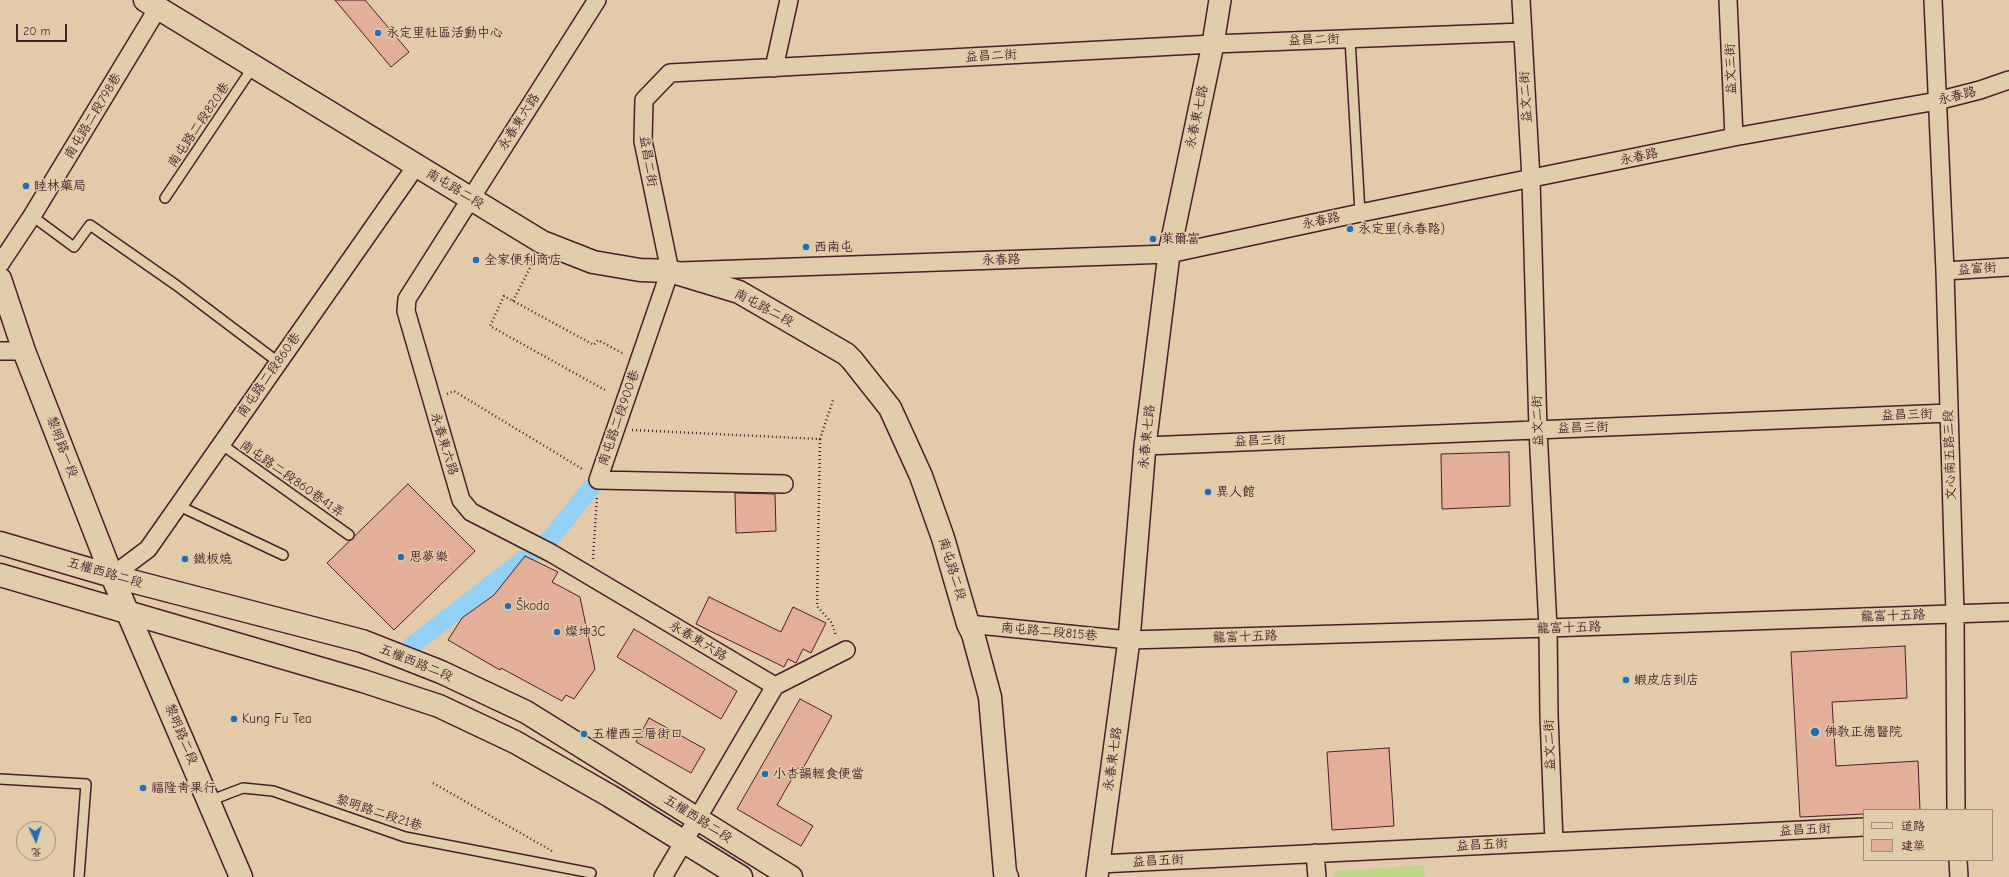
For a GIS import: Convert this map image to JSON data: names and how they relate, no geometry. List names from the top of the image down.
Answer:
{
  "streets": {
    "main road": [
      "南屯路二段",
      "黎明路一段",
      "五權西路二段",
      "黎明路二段"
    ],
    "street": [
      "益昌二街",
      "益文三街",
      "永春路",
      "益文二街",
      "南屯路二段798巷",
      "永春東七路",
      "永春東六路",
      "益富街",
      "南屯路二段860巷",
      "益昌三街",
      "南屯路二段900巷",
      "文心南五路三段",
      "龍富十五路",
      "南屯路二段815巷",
      "益昌五街"
    ],
    "lane": ["南屯路二段820巷", "南屯路二段860巷41弄", "黎明路二段21巷"]
  },
  "crossings": [
    ["益昌二街", "永春路"],
    ["益昌二街", "益文二街"],
    ["益昌二街", "永春東七路"],
    ["益昌二街", "南屯路二段"],
    ["益昌二街", "南屯路二段900巷"],
    ["益文三街", "永春路"],
    ["永春路", "益文二街"],
    ["永春路", "永春東七路"],
    ["永春路", "南屯路二段"],
    ["永春路", "南屯路二段900巷"],
    ["永春路", "文心南五路三段"],
    ["益文二街", "益昌三街"],
    ["益文二街", "龍富十五路"],
    ["益文二街", "益昌五街"],
    ["南屯路二段798巷", "南屯路二段"],
    ["永春東七路", "益昌三街"],
    ["永春東七路", "龍富十五路"],
    ["永春東七路", "南屯路二段815巷"],
    ["永春東七路", "益昌五街"],
    ["永春東六路", "南屯路二段"],
    ["南屯路二段820巷", "南屯路二段"],
    ["南屯路二段", "南屯路二段860巷"],
    ["南屯路二段", "南屯路二段900巷"],
    ["南屯路二段", "南屯路二段815巷"],
    ["益富街", "文心南五路三段"],
    ["南屯路二段860巷", "黎明路一段"],
    ["南屯路二段860巷", "南屯路二段860巷41弄"],
    ["南屯路二段860巷", "五權西路二段"],
    ["益昌三街", "文心南五路三段"],
    ["黎明路一段", "五權西路二段"],
    ["黎明路一段", "黎明路二段"],
    ["文心南五路三段", "龍富十五路"],
    ["五權西路二段", "黎明路二段"],
    ["龍富十五路", "南屯路二段815巷"],
    ["黎明路二段", "黎明路二段21巷"]
  ],
  "places": [
    "永定里社區活動中心",
    "睦林藥局",
    "永定里(永春路)",
    "萊爾富",
    "西南屯",
    "全家便利商店",
    "異人館",
    "思夢樂",
    "鐵板燒",
    "Škoda",
    "燦坤3C",
    "蝦皮店到店",
    "Kung Fu Tea",
    "佛教正德醫院",
    "五權西三厝街口",
    "小杏韻輕食便當",
    "福隆青果行"
  ],
  "legend": ["道路", "建築"],
  "scale_bar": "20 m",
  "north": "bottom"
}
